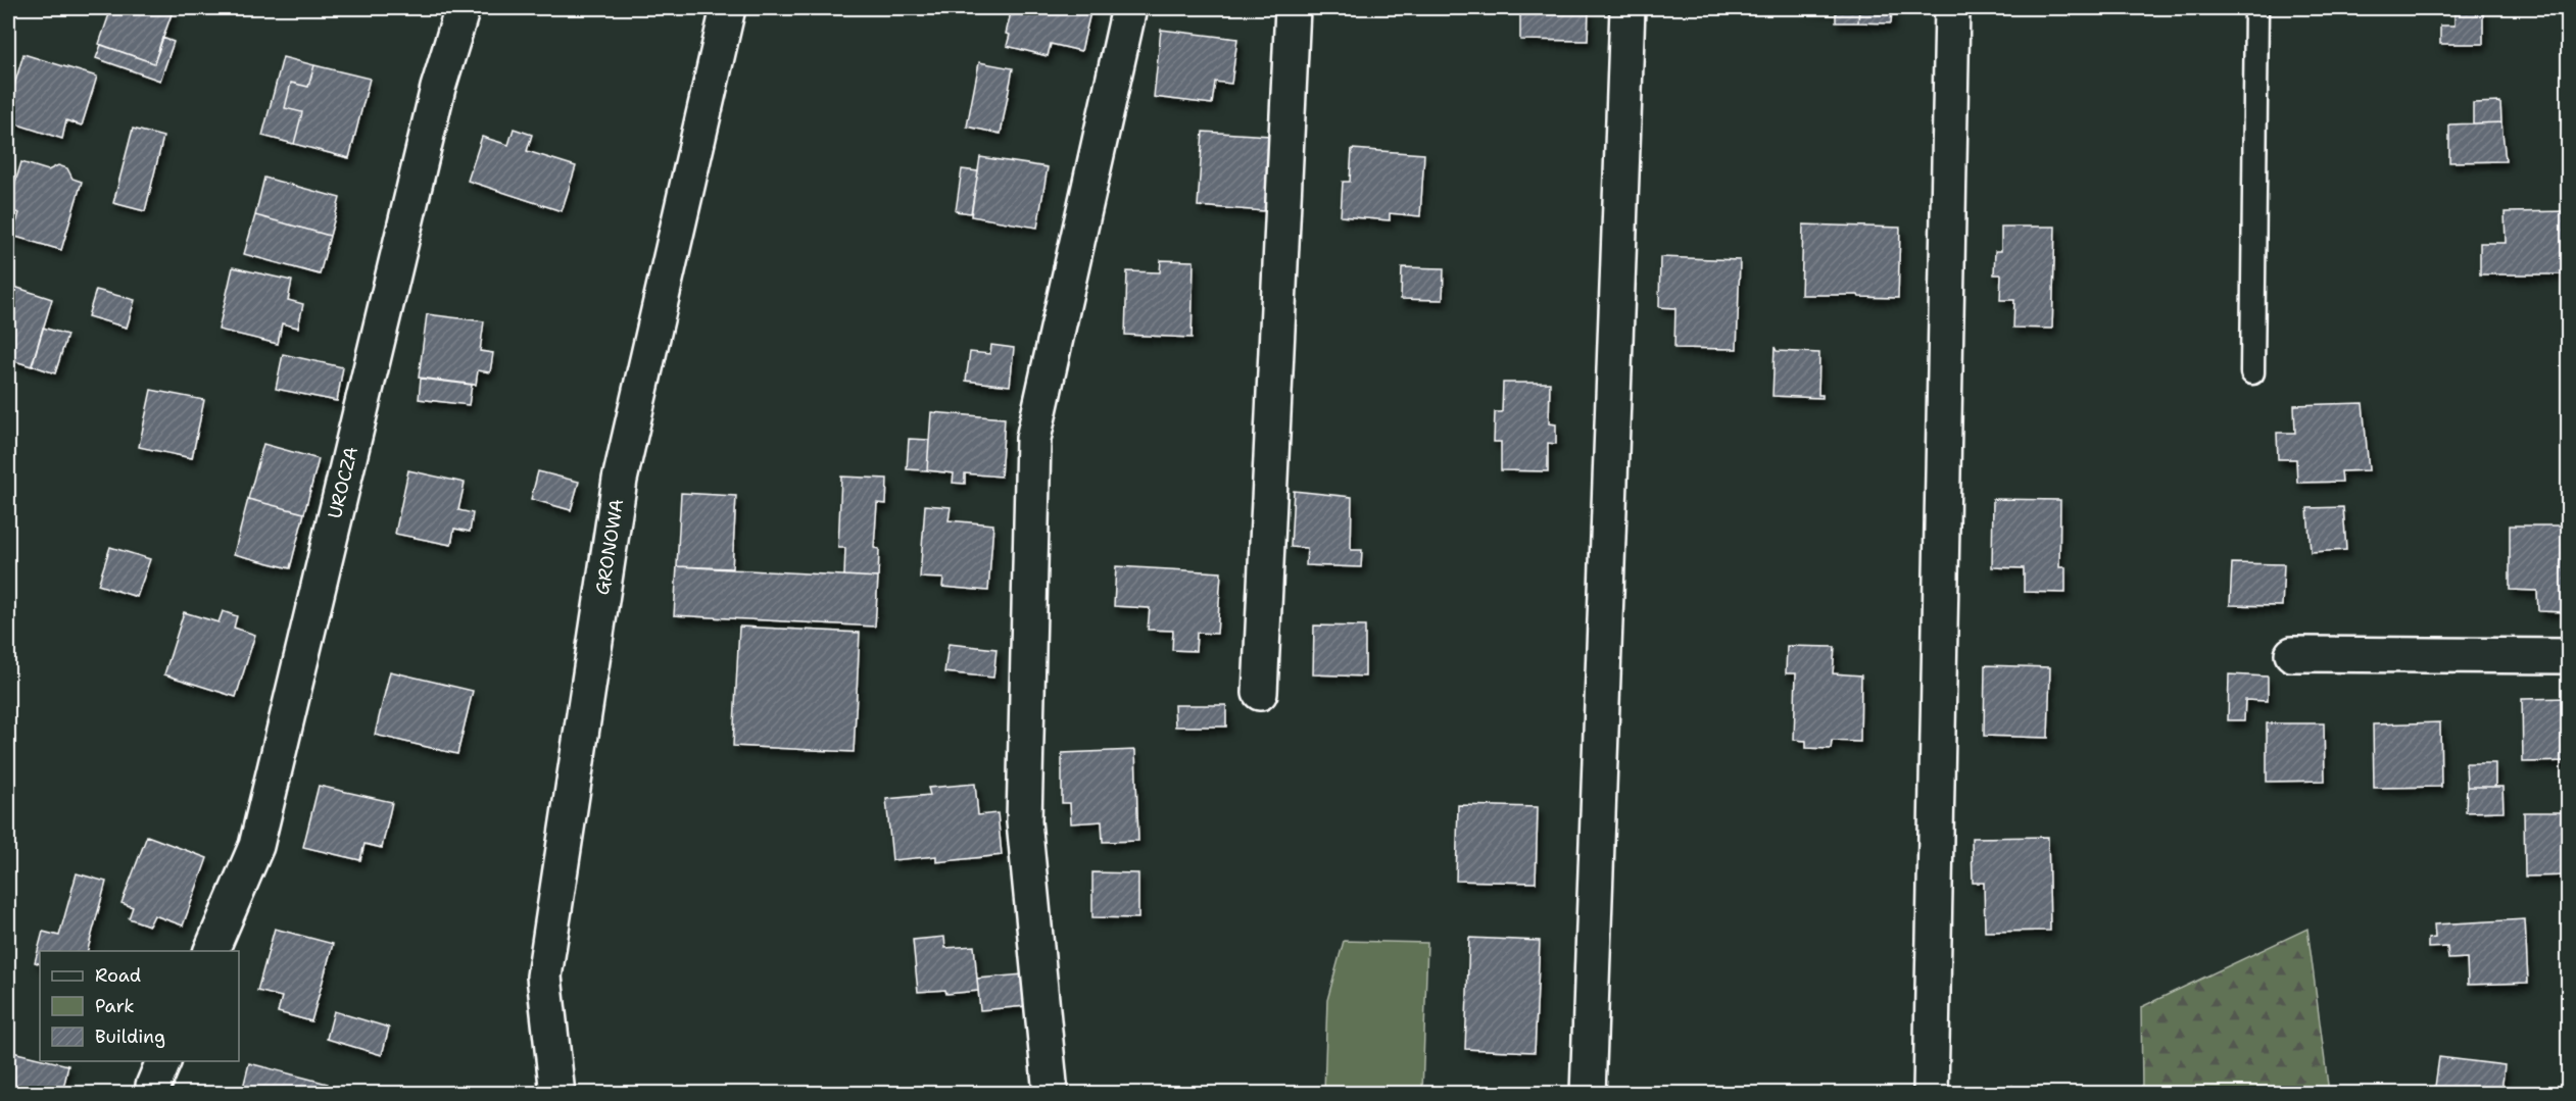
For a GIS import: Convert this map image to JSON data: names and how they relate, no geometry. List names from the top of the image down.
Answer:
{
  "streets": {
    "street": ["UROCZA", "GRONOWA"]
  },
  "legend": ["Road", "Park", "Building"]
}
